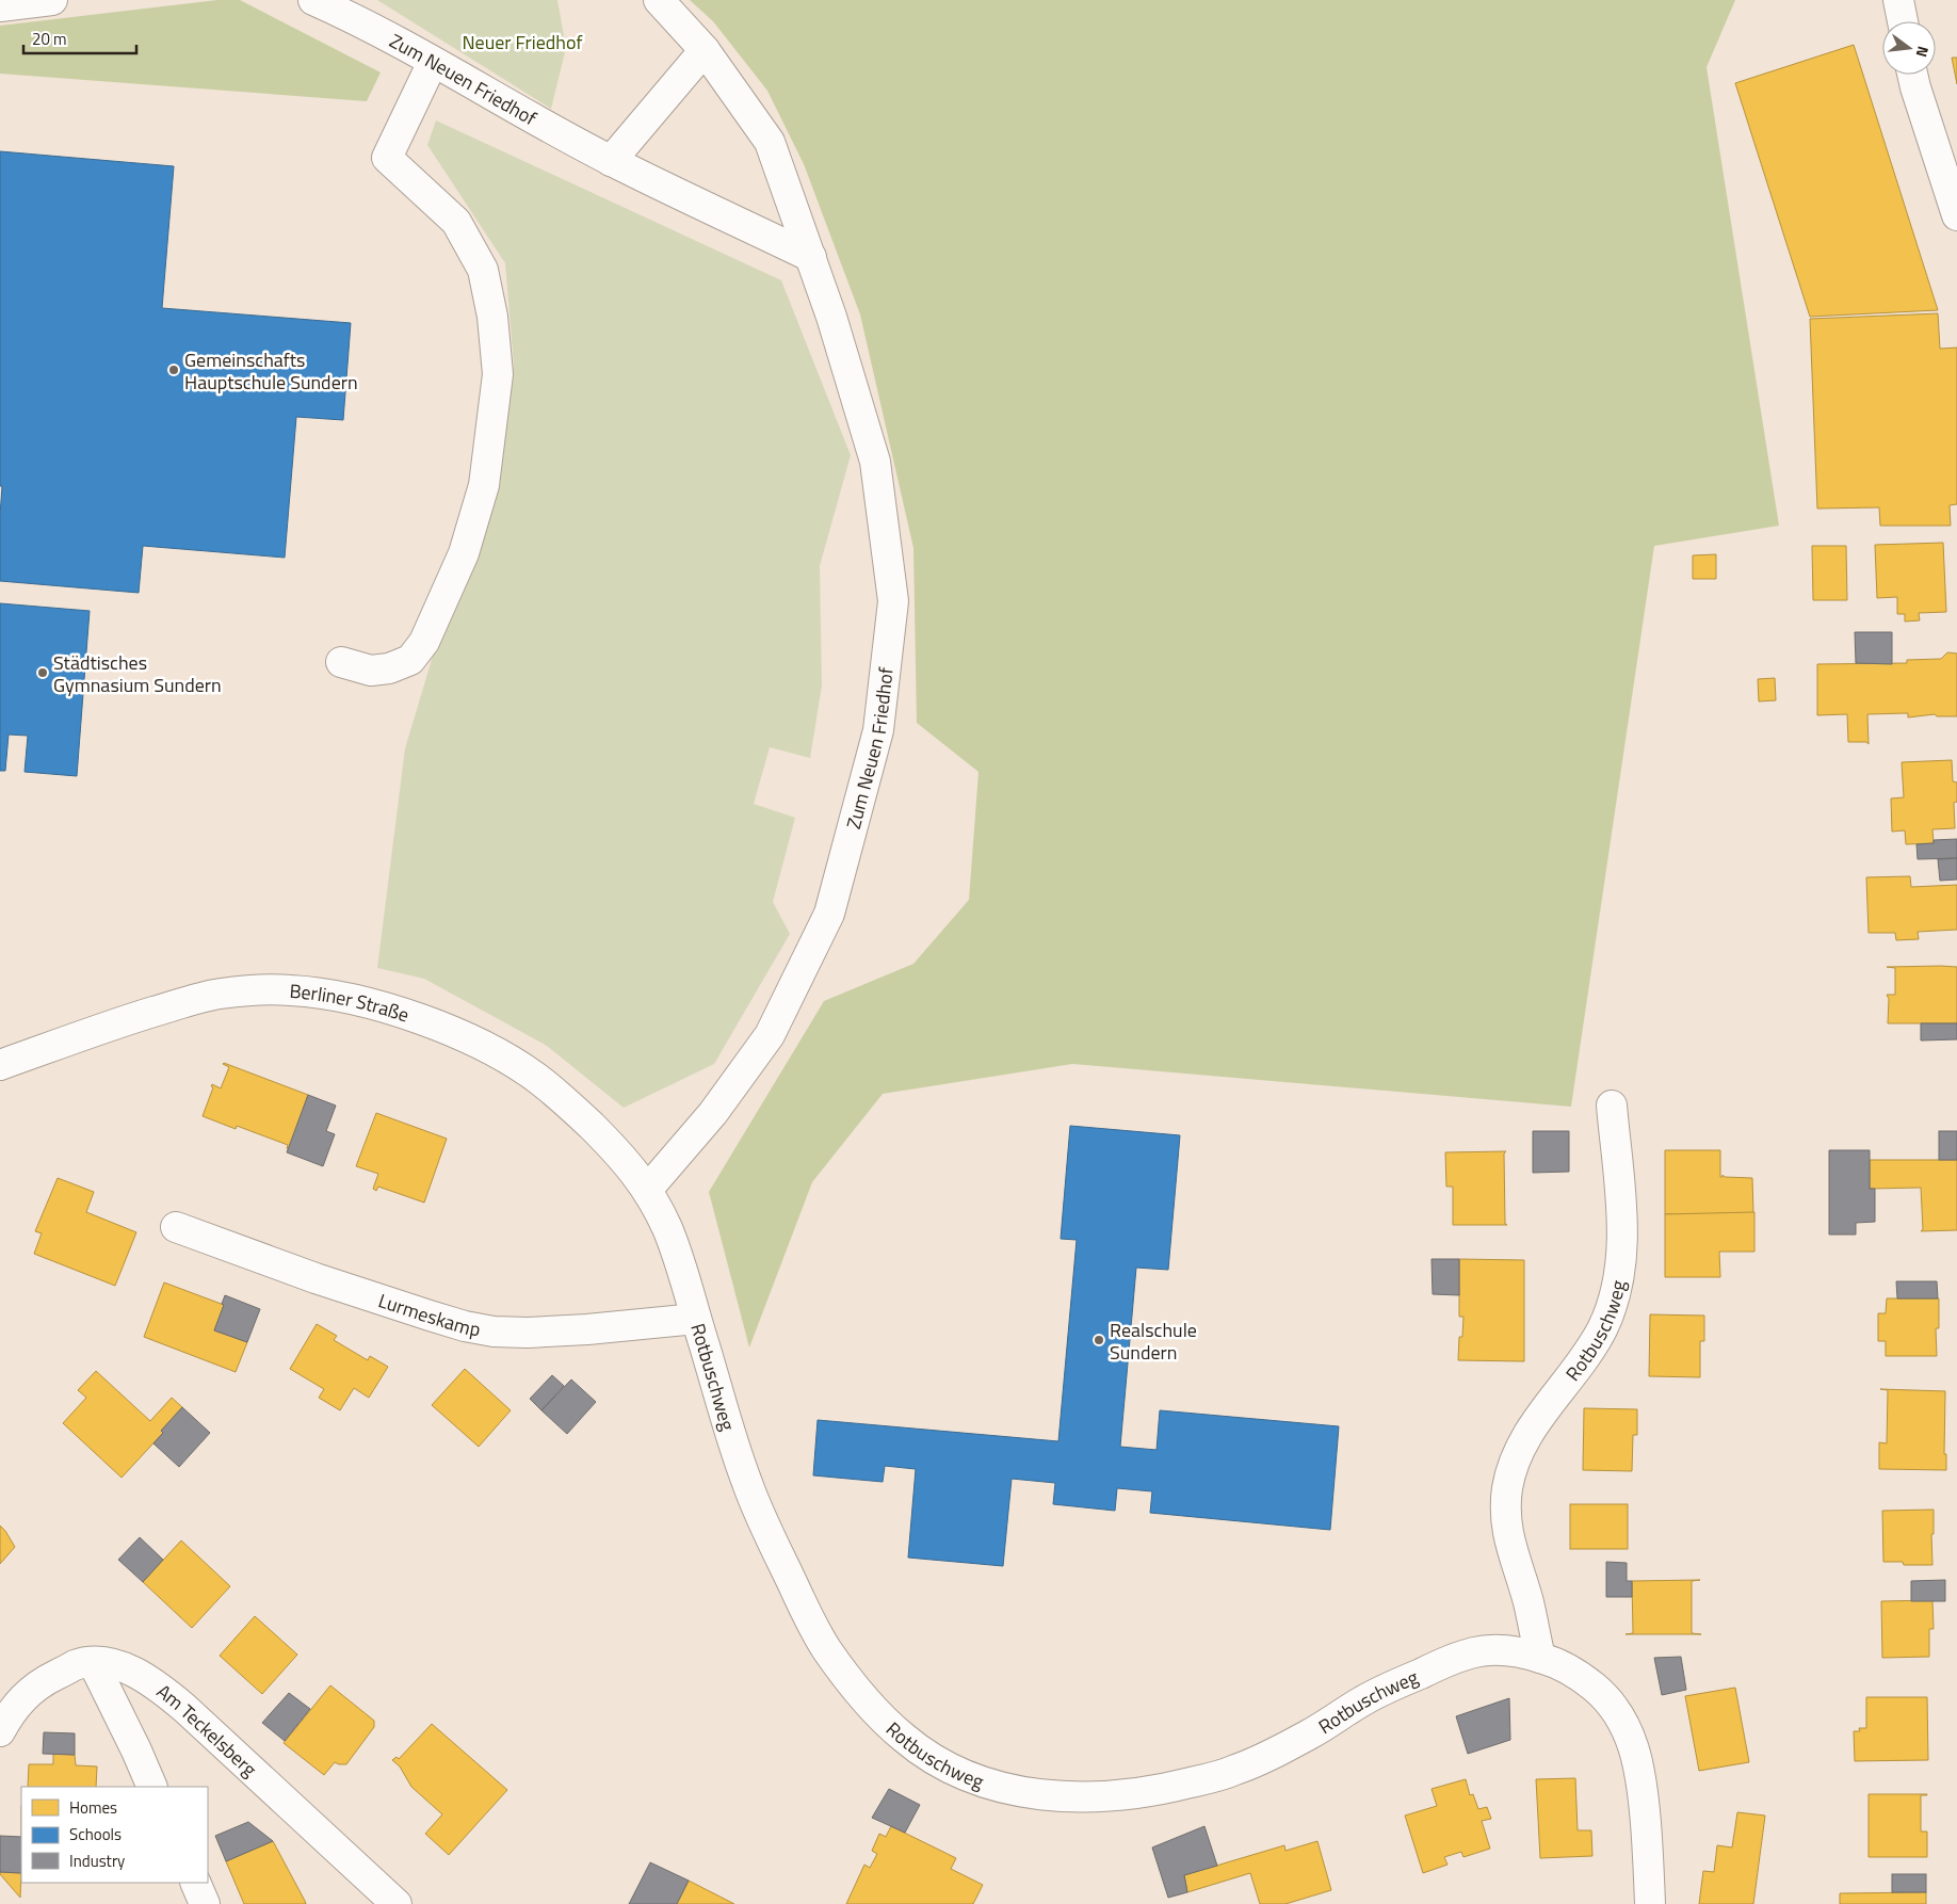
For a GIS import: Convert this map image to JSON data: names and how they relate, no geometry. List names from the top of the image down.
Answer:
{
  "streets": {
    "street": [
      "Zum Neuen Friedhof",
      "Berliner Straße",
      "Lurmeskamp",
      "Rotbuschweg",
      "Am Teckelsberg"
    ]
  },
  "crossings": [
    ["Zum Neuen Friedhof", "Berliner Straße"],
    ["Zum Neuen Friedhof", "Rotbuschweg"],
    ["Berliner Straße", "Rotbuschweg"],
    ["Lurmeskamp", "Rotbuschweg"]
  ],
  "parks": ["Neuer Friedhof"],
  "places": ["Gemeinschafts Hauptschule Sundern", "Städtisches Gymnasium Sundern", "Realschule Sundern"],
  "legend": ["Homes", "Schools", "Industry"],
  "scale_bar": "20 m",
  "north": "right"
}
